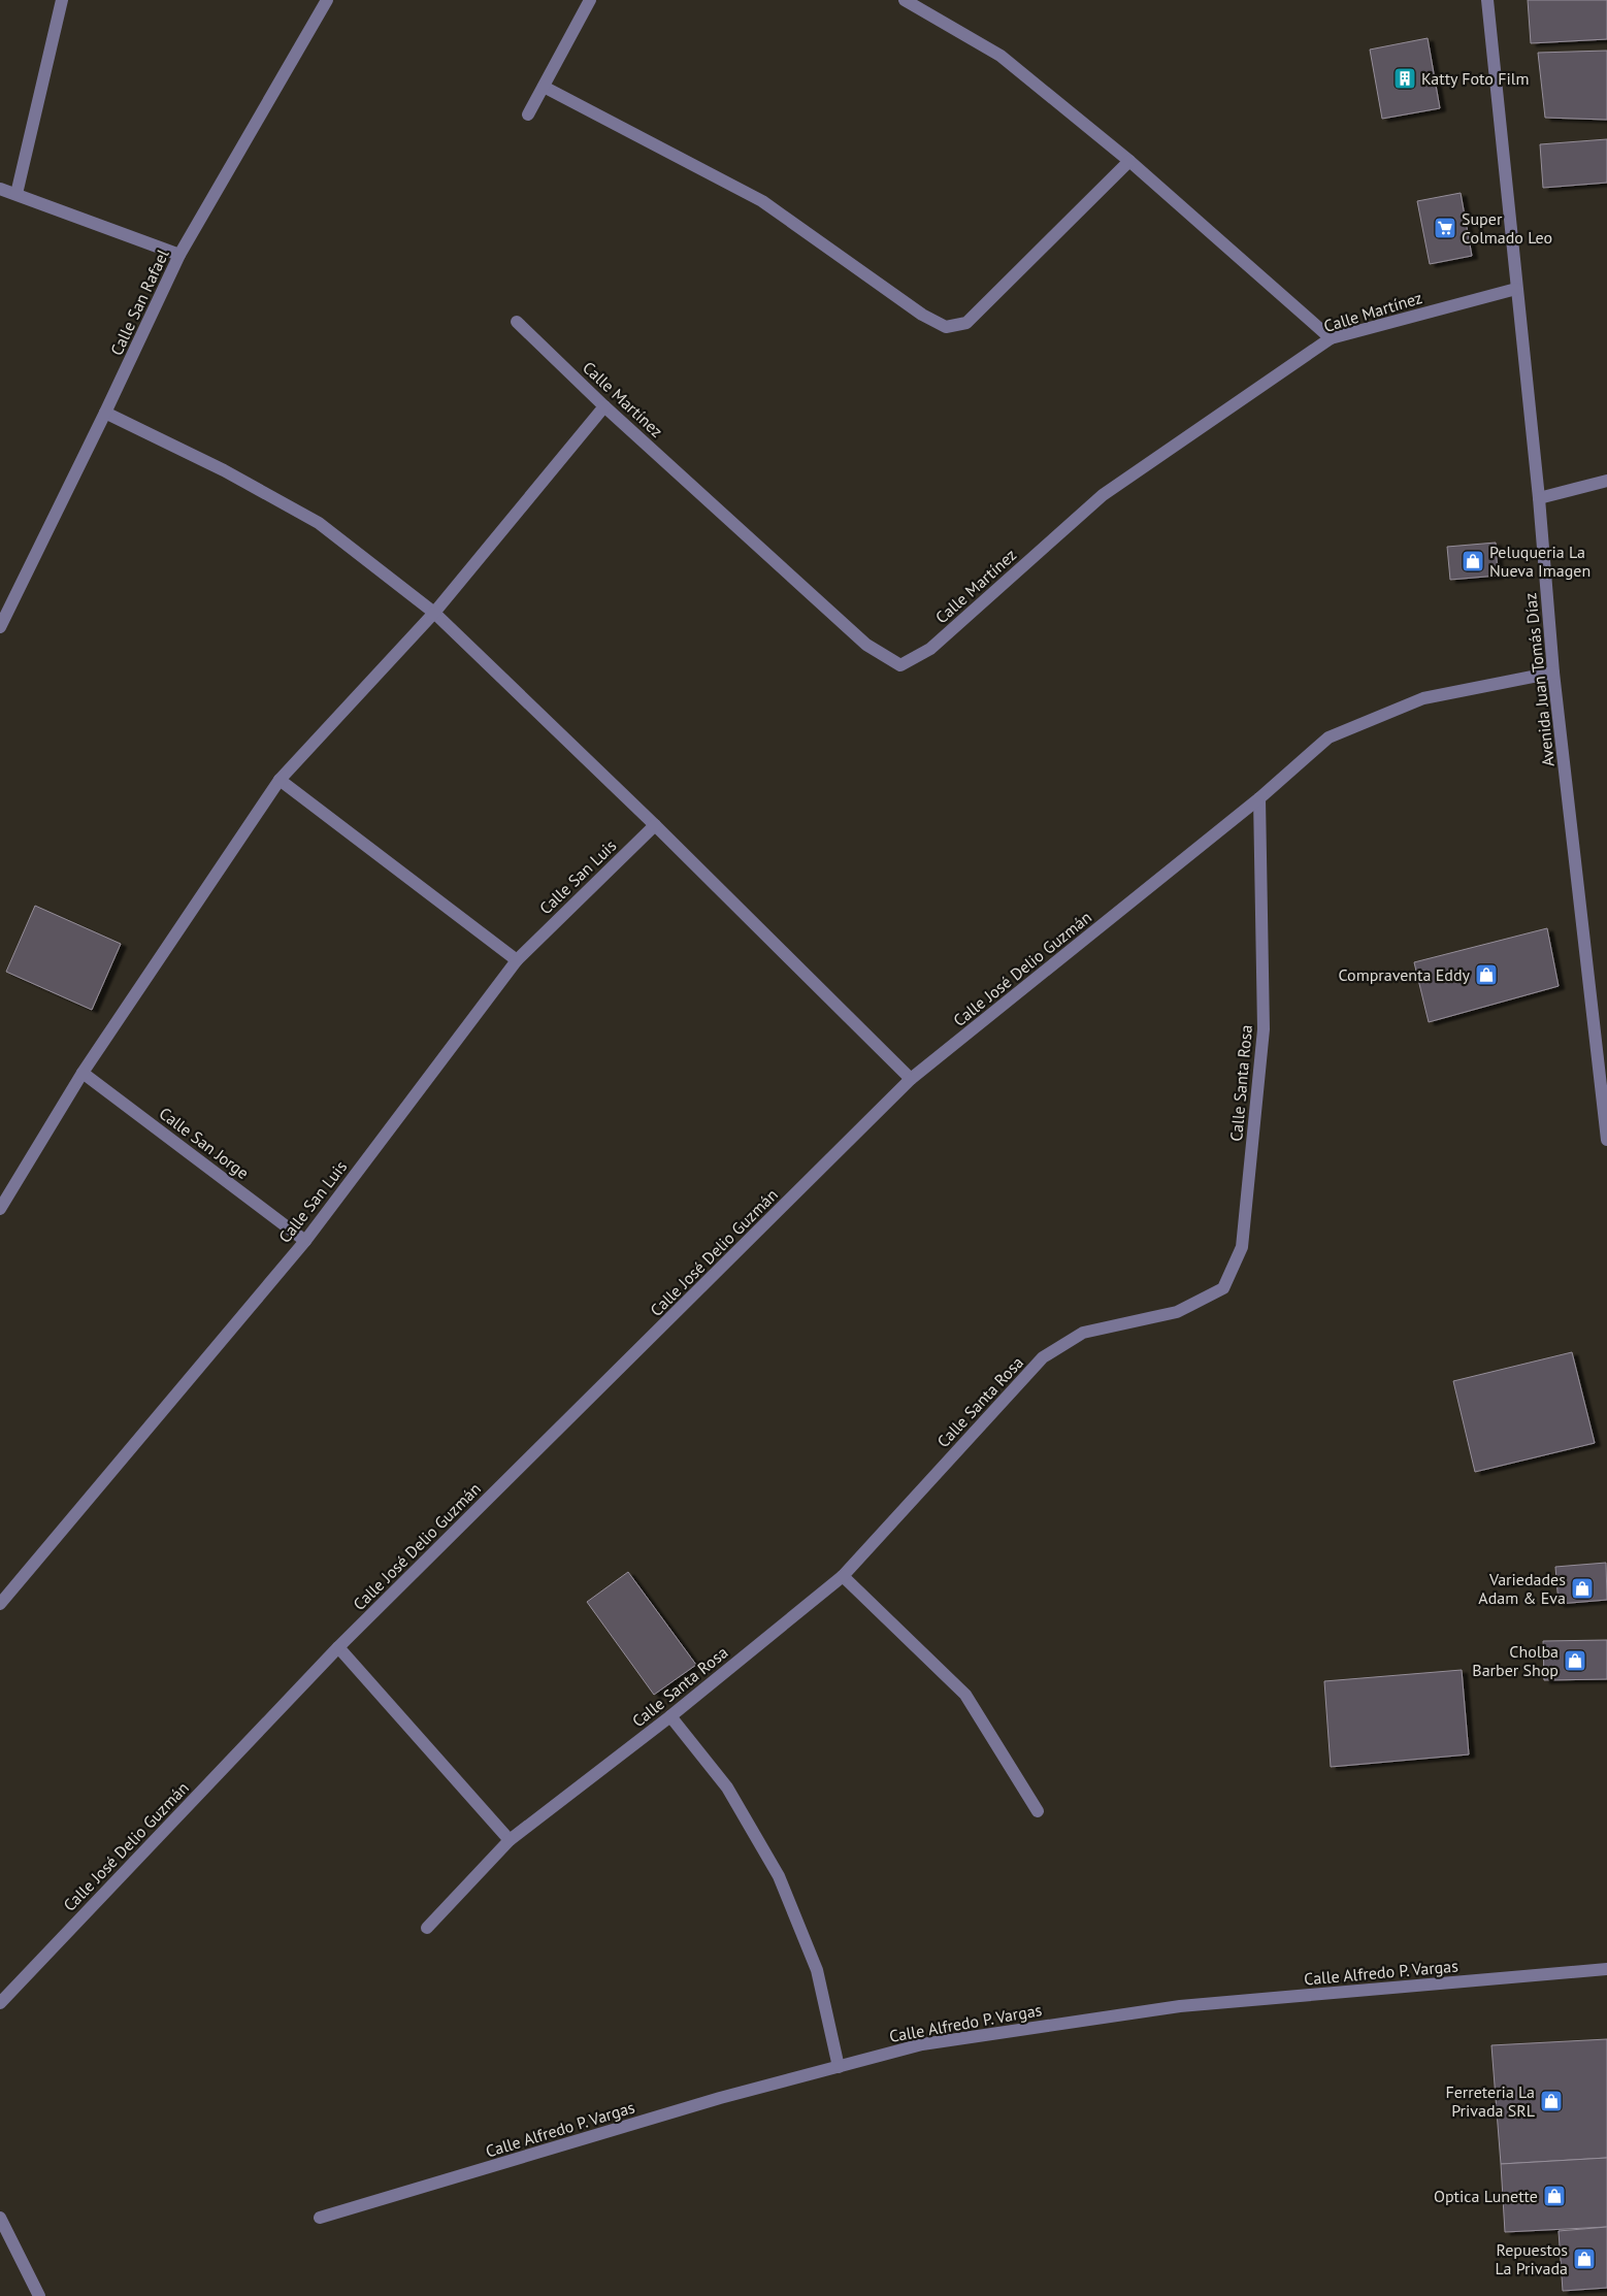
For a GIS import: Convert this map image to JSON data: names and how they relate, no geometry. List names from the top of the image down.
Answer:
{
  "streets": {
    "street": [
      "Calle San Rafael",
      "Calle Martínez",
      "Avenida Juan Tomás Díaz",
      "Calle San Luis",
      "Calle José Delio Guzmán",
      "Calle Santa Rosa",
      "Calle San Jorge",
      "Calle Alfredo P. Vargas"
    ]
  },
  "crossings": [
    ["Calle Martínez", "Avenida Juan Tomás Díaz"],
    ["Avenida Juan Tomás Díaz", "Calle José Delio Guzmán"],
    ["Calle San Luis", "Calle San Jorge"],
    ["Calle José Delio Guzmán", "Calle Santa Rosa"]
  ],
  "places": {
    "building": ["Katty Foto Film"],
    "supermarket": ["Super Colmado Leo"],
    "shop": [
      "Peluqueria La Nueva Imagen",
      "Compraventa Eddy",
      "Variedades Adam & Eva",
      "Cholba Barber Shop",
      "Ferreteria La Privada SRL",
      "Optica Lunette",
      "Repuestos La Privada"
    ]
  }
}
